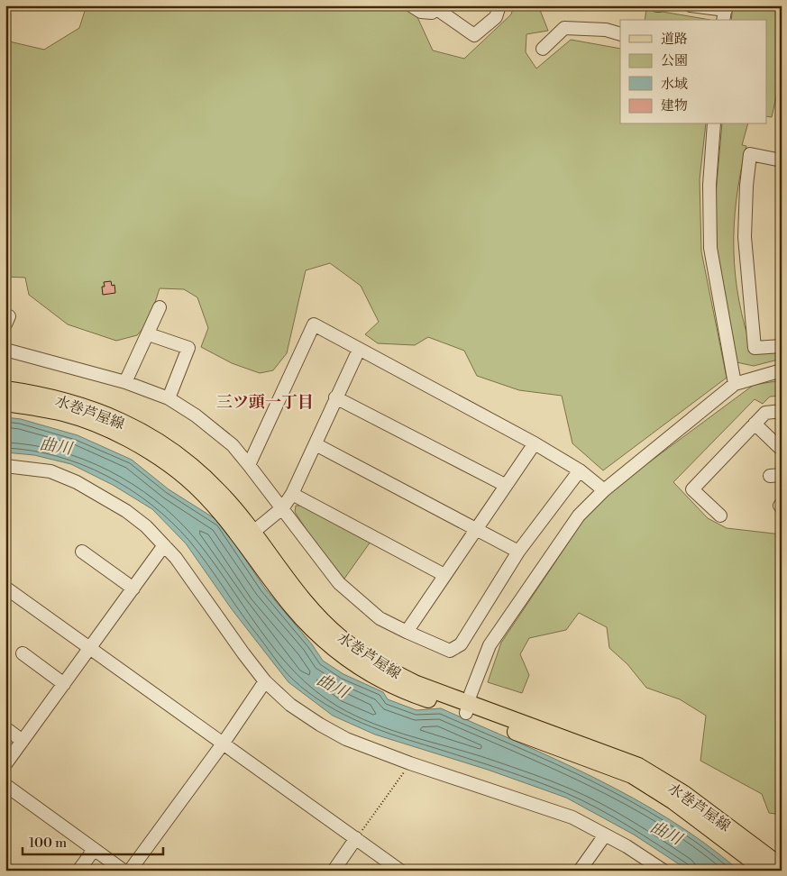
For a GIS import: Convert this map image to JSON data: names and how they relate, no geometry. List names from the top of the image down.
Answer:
{
  "streets": {
    "main road": ["水巻芦屋線"]
  },
  "districts": ["三ツ頭一丁目"],
  "water": ["曲川"],
  "legend": [
    "道路",
    "公園",
    "水域",
    "建物"
  ],
  "scale_bar": "100 m"
}
